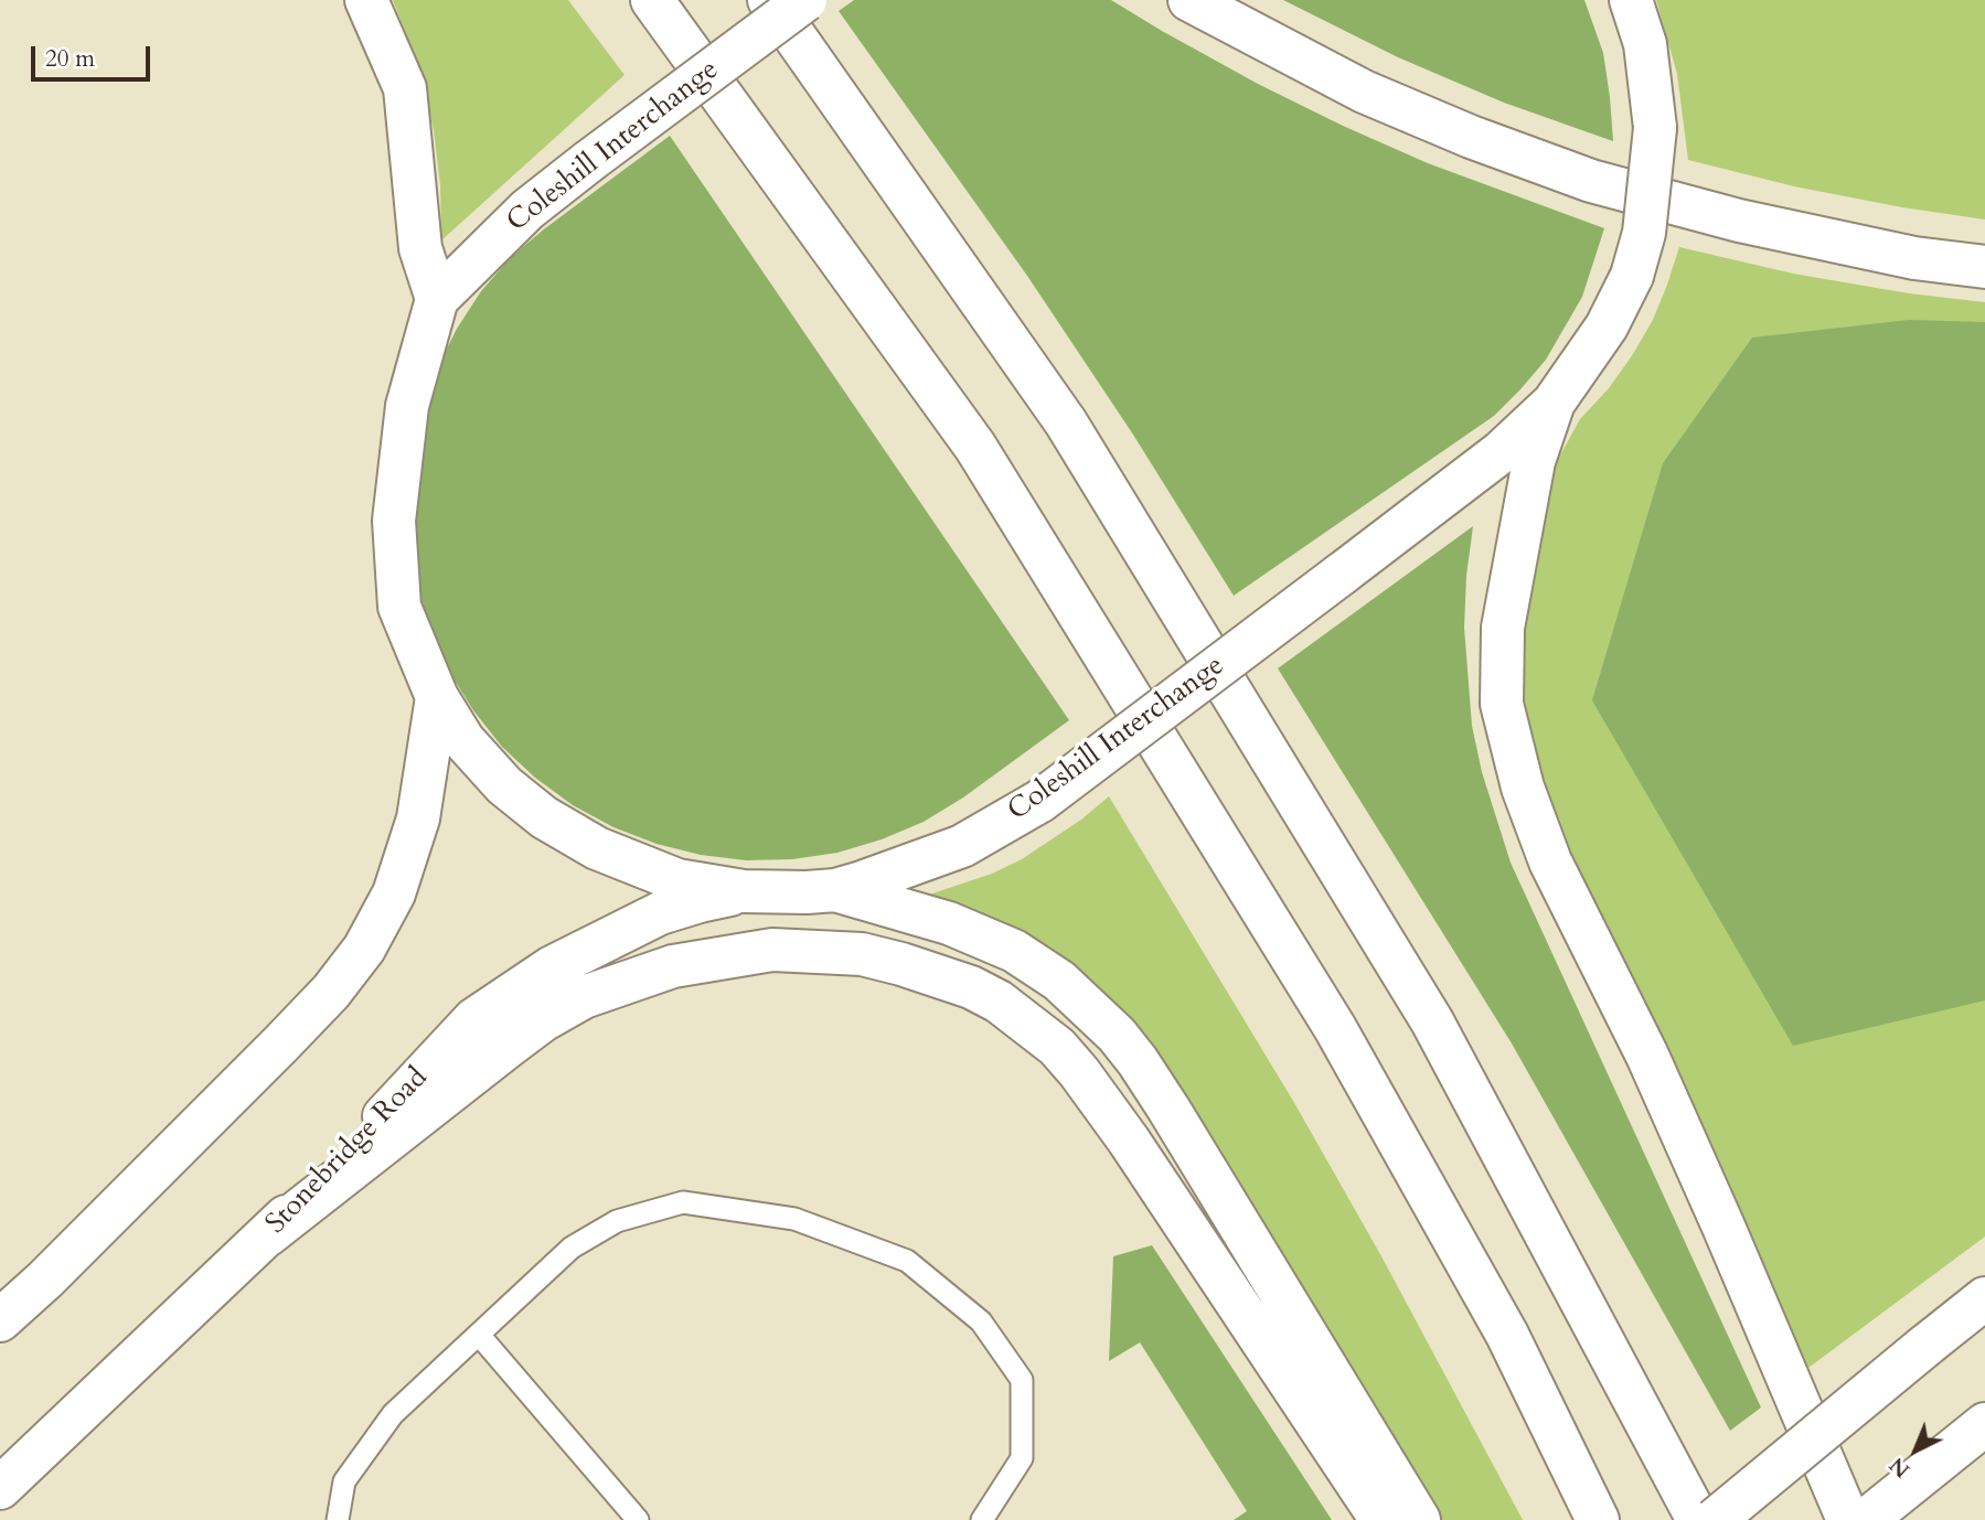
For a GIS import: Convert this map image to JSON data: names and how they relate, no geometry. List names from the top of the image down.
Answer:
{
  "streets": {
    "highway": ["Coleshill Interchange", "Stonebridge Road"]
  },
  "crossings": [
    ["Coleshill Interchange", "Stonebridge Road"]
  ],
  "scale_bar": "20 m",
  "north": "bottom left"
}
